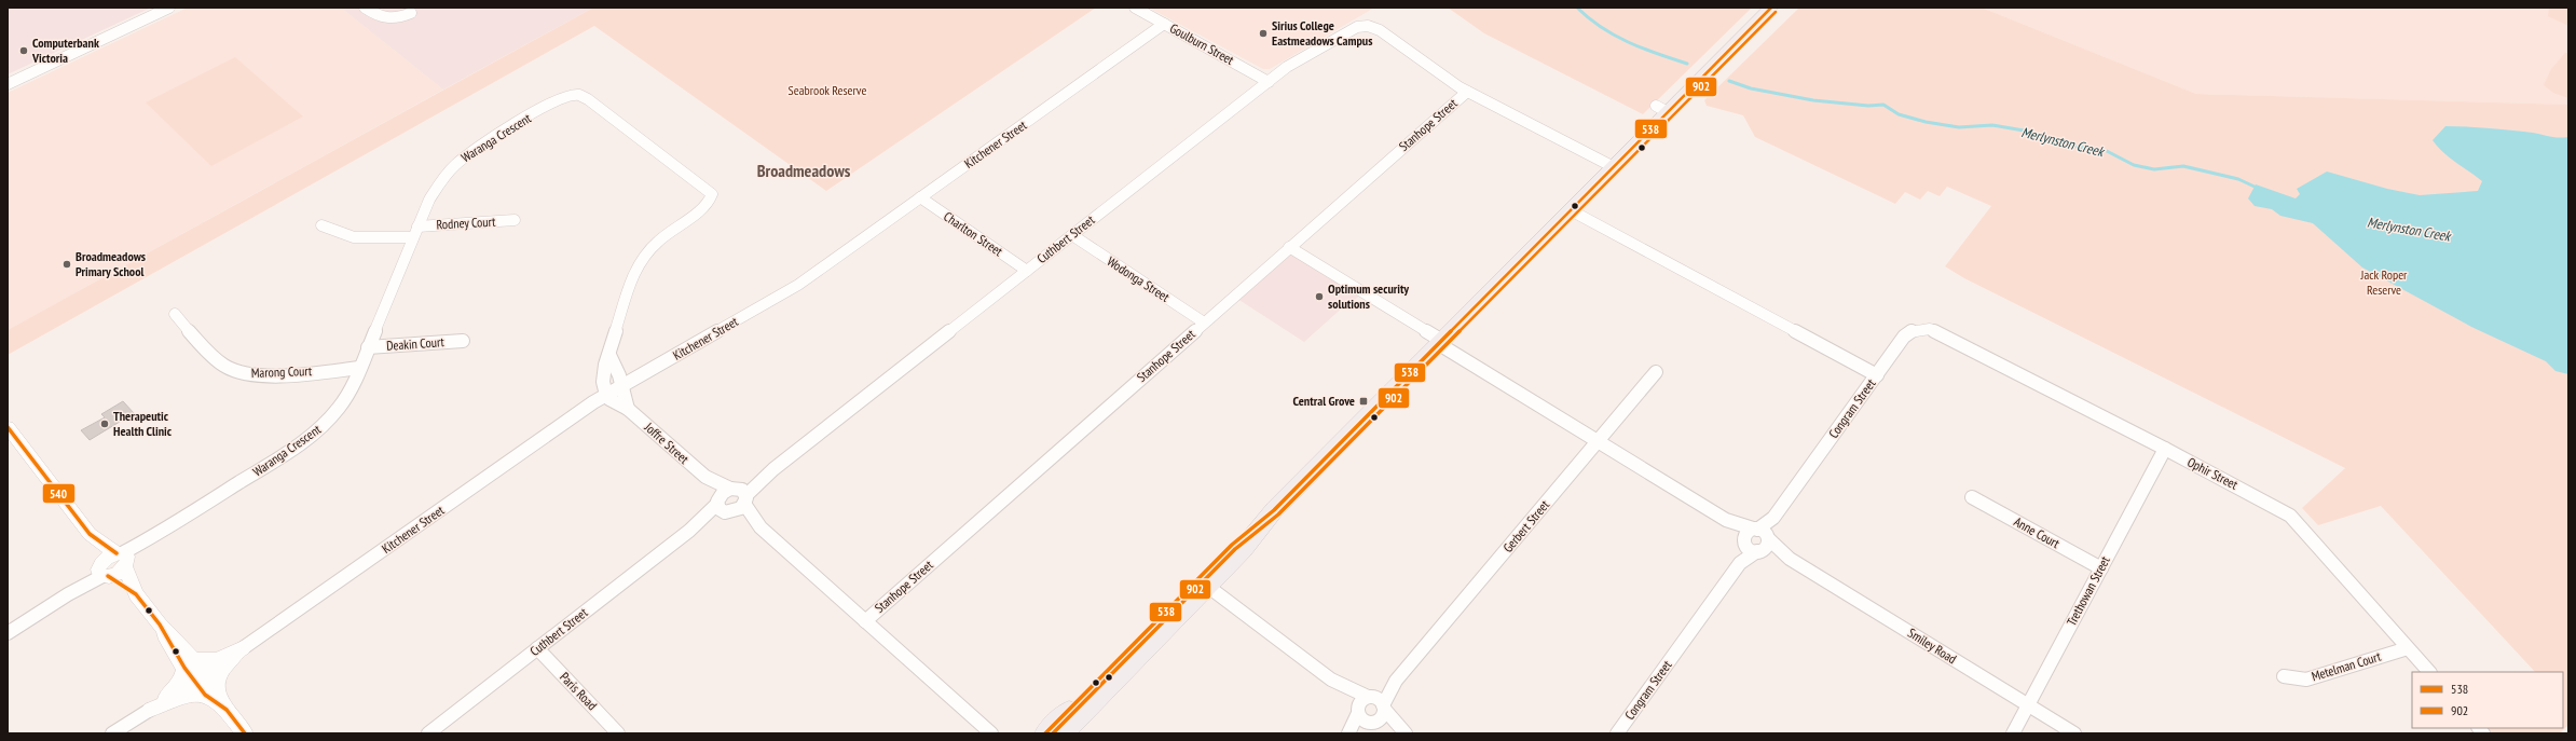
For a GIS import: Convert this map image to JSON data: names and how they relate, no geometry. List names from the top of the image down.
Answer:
{
  "streets": {
    "street": [
      "Goulburn Street",
      "Stanhope Street",
      "Waranga Crescent",
      "Kitchener Street",
      "Rodney Court",
      "Charlton Street",
      "Cuthbert Street",
      "Wodonga Street",
      "Deakin Court",
      "Marong Court",
      "Congram Street",
      "Joffre Street",
      "Ophir Street",
      "Gerbert Street",
      "Anne Court",
      "Trethowan Street",
      "Smiley Road",
      "Metelman Court",
      "Paris Road"
    ]
  },
  "crossings": [
    ["Goulburn Street", "Kitchener Street"],
    ["Goulburn Street", "Cuthbert Street"],
    ["Stanhope Street", "Cuthbert Street"],
    ["Stanhope Street", "Wodonga Street"],
    ["Waranga Crescent", "Kitchener Street"],
    ["Waranga Crescent", "Rodney Court"],
    ["Waranga Crescent", "Deakin Court"],
    ["Waranga Crescent", "Marong Court"],
    ["Waranga Crescent", "Joffre Street"],
    ["Kitchener Street", "Charlton Street"],
    ["Kitchener Street", "Joffre Street"],
    ["Charlton Street", "Cuthbert Street"],
    ["Cuthbert Street", "Wodonga Street"],
    ["Cuthbert Street", "Joffre Street"],
    ["Cuthbert Street", "Paris Road"],
    ["Congram Street", "Ophir Street"],
    ["Congram Street", "Smiley Road"],
    ["Ophir Street", "Trethowan Street"],
    ["Ophir Street", "Metelman Court"],
    ["Anne Court", "Trethowan Street"],
    ["Trethowan Street", "Smiley Road"]
  ],
  "districts": ["Broadmeadows"],
  "water": ["Merlynston Creek"],
  "parks": ["Seabrook Reserve", "Jack Roper Reserve"],
  "places": {
    "other": [
      "Sirius College Eastmeadows Campus",
      "Computerbank Victoria",
      "Broadmeadows Primary School",
      "Optimum security solutions",
      "Therapeutic Health Clinic"
    ],
    "transit": ["Central Grove"]
  },
  "lines": ["transit line 538", "transit line 902", "transit line 540"],
  "legend": ["538", "902"]
}
